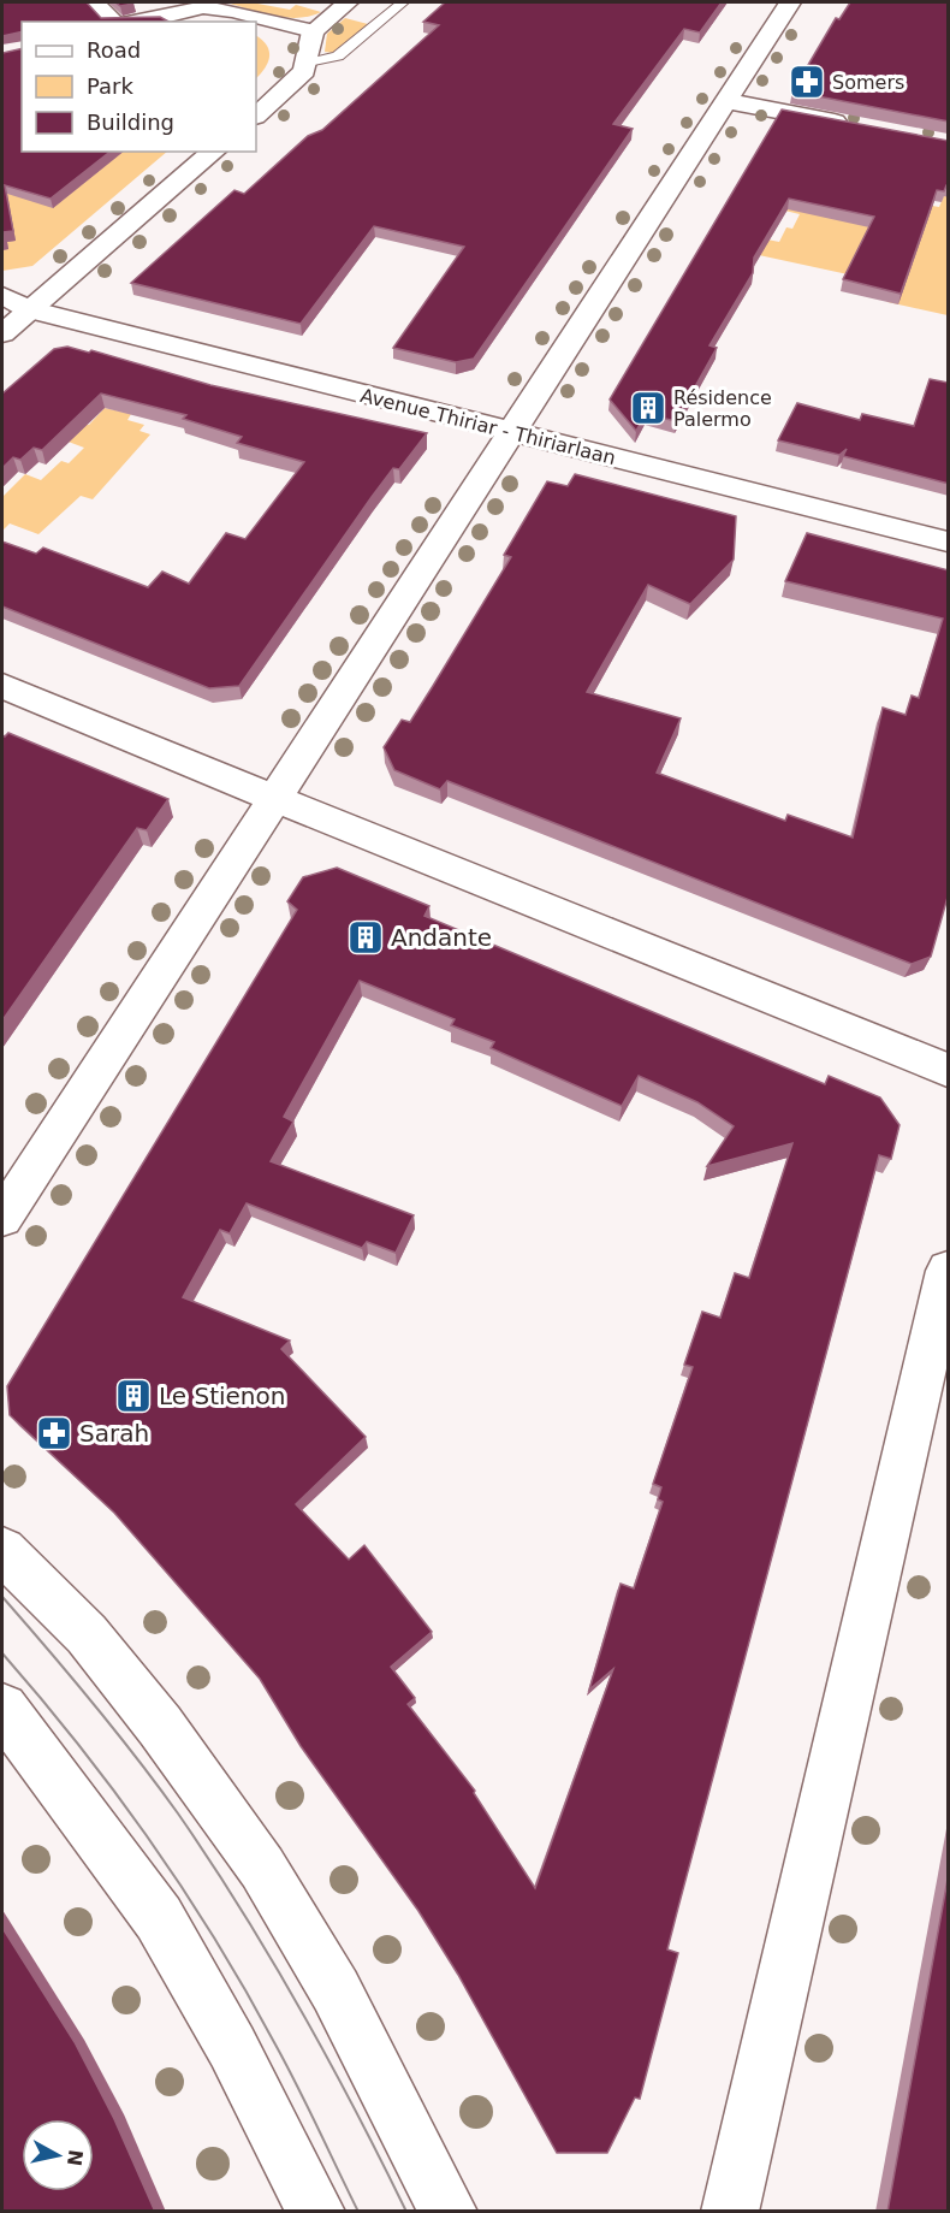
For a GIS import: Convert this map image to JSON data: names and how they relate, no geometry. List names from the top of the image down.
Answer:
{
  "streets": {
    "street": ["Avenue Thiriar - Thiriarlaan"]
  },
  "places": {
    "pharmacy": ["Somers", "Sarah"],
    "building": ["Résidence Palermo", "Andante", "Le Stienon"]
  },
  "legend": ["Road", "Park", "Building"],
  "north": "right"
}
